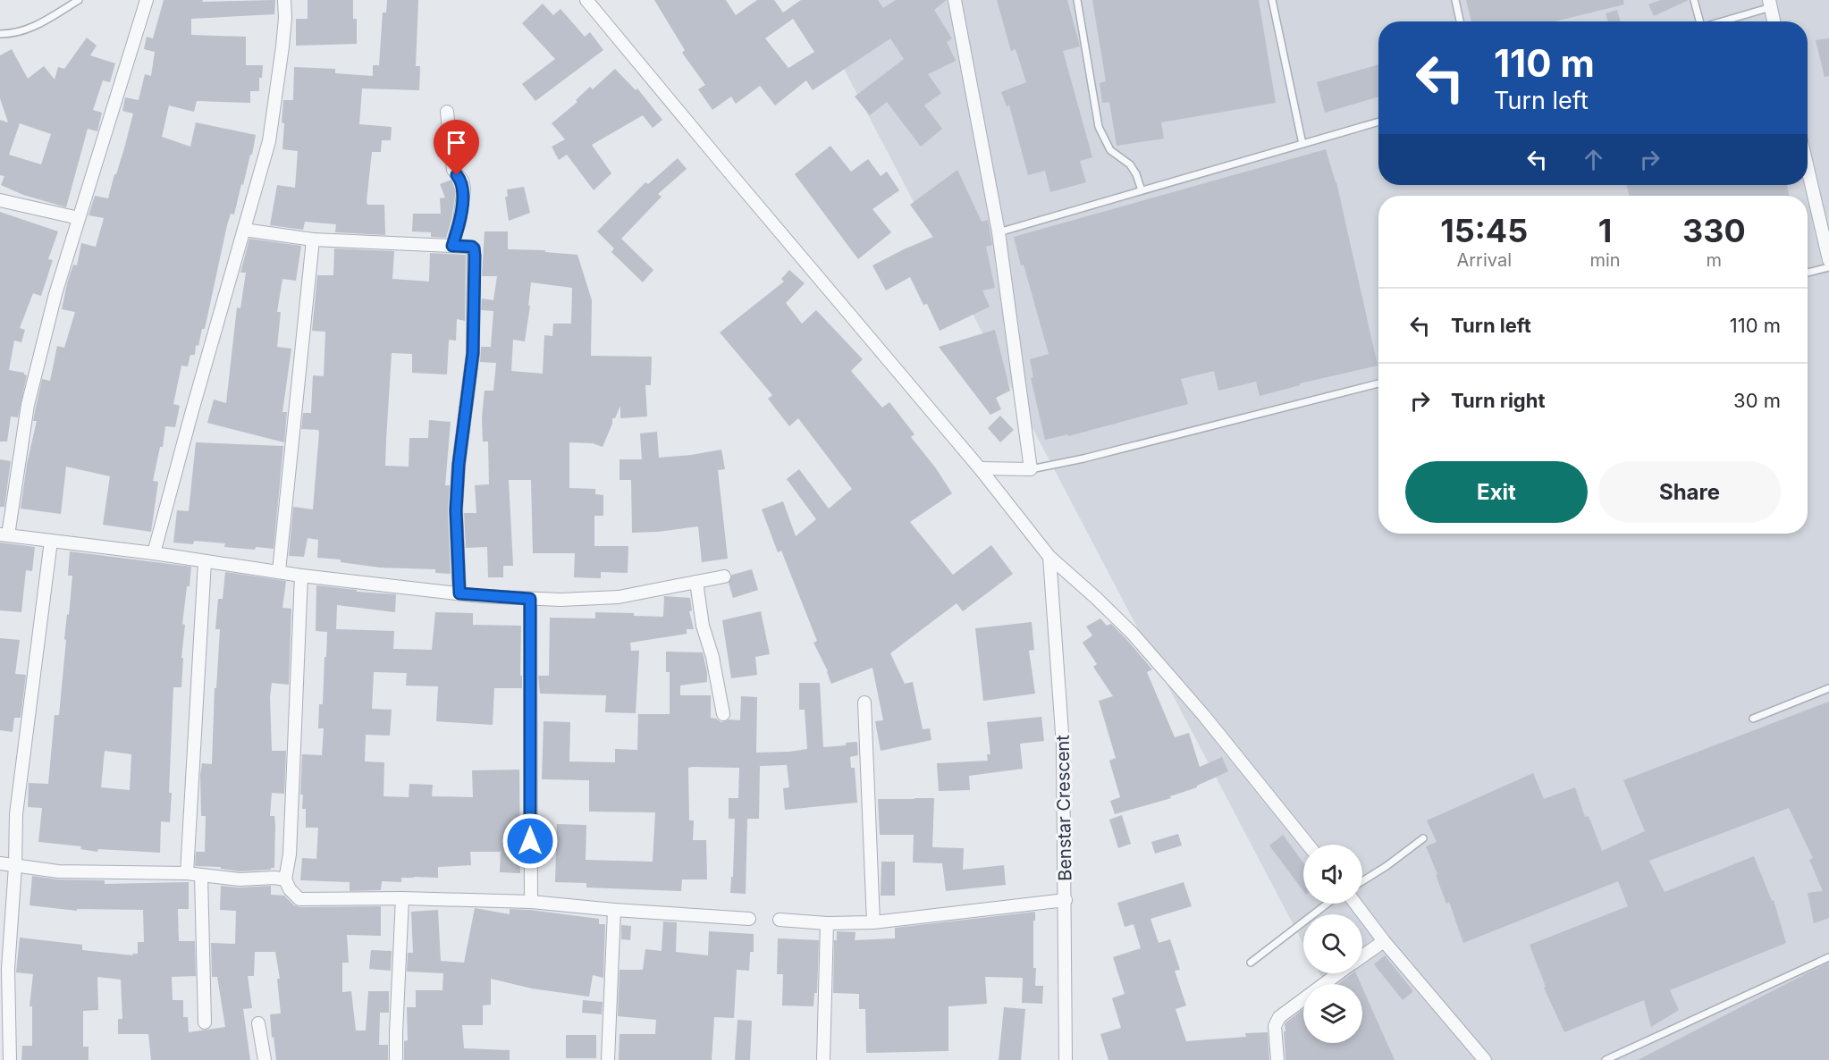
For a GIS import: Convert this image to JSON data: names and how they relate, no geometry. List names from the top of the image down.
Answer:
{
  "streets": {
    "street": ["Benstar Crescent"]
  },
  "page": {
    "turn": ["110 m", "Turn left"],
    "eta": [
      "15:45",
      "Arrival",
      "1",
      "min",
      "330",
      "m"
    ],
    "list": [
      {
        "name": "Turn left",
        "value": "110 m"
      },
      {
        "name": "Turn right",
        "value": "30 m"
      }
    ],
    "buttons": ["Exit", "Share"]
  }
}
